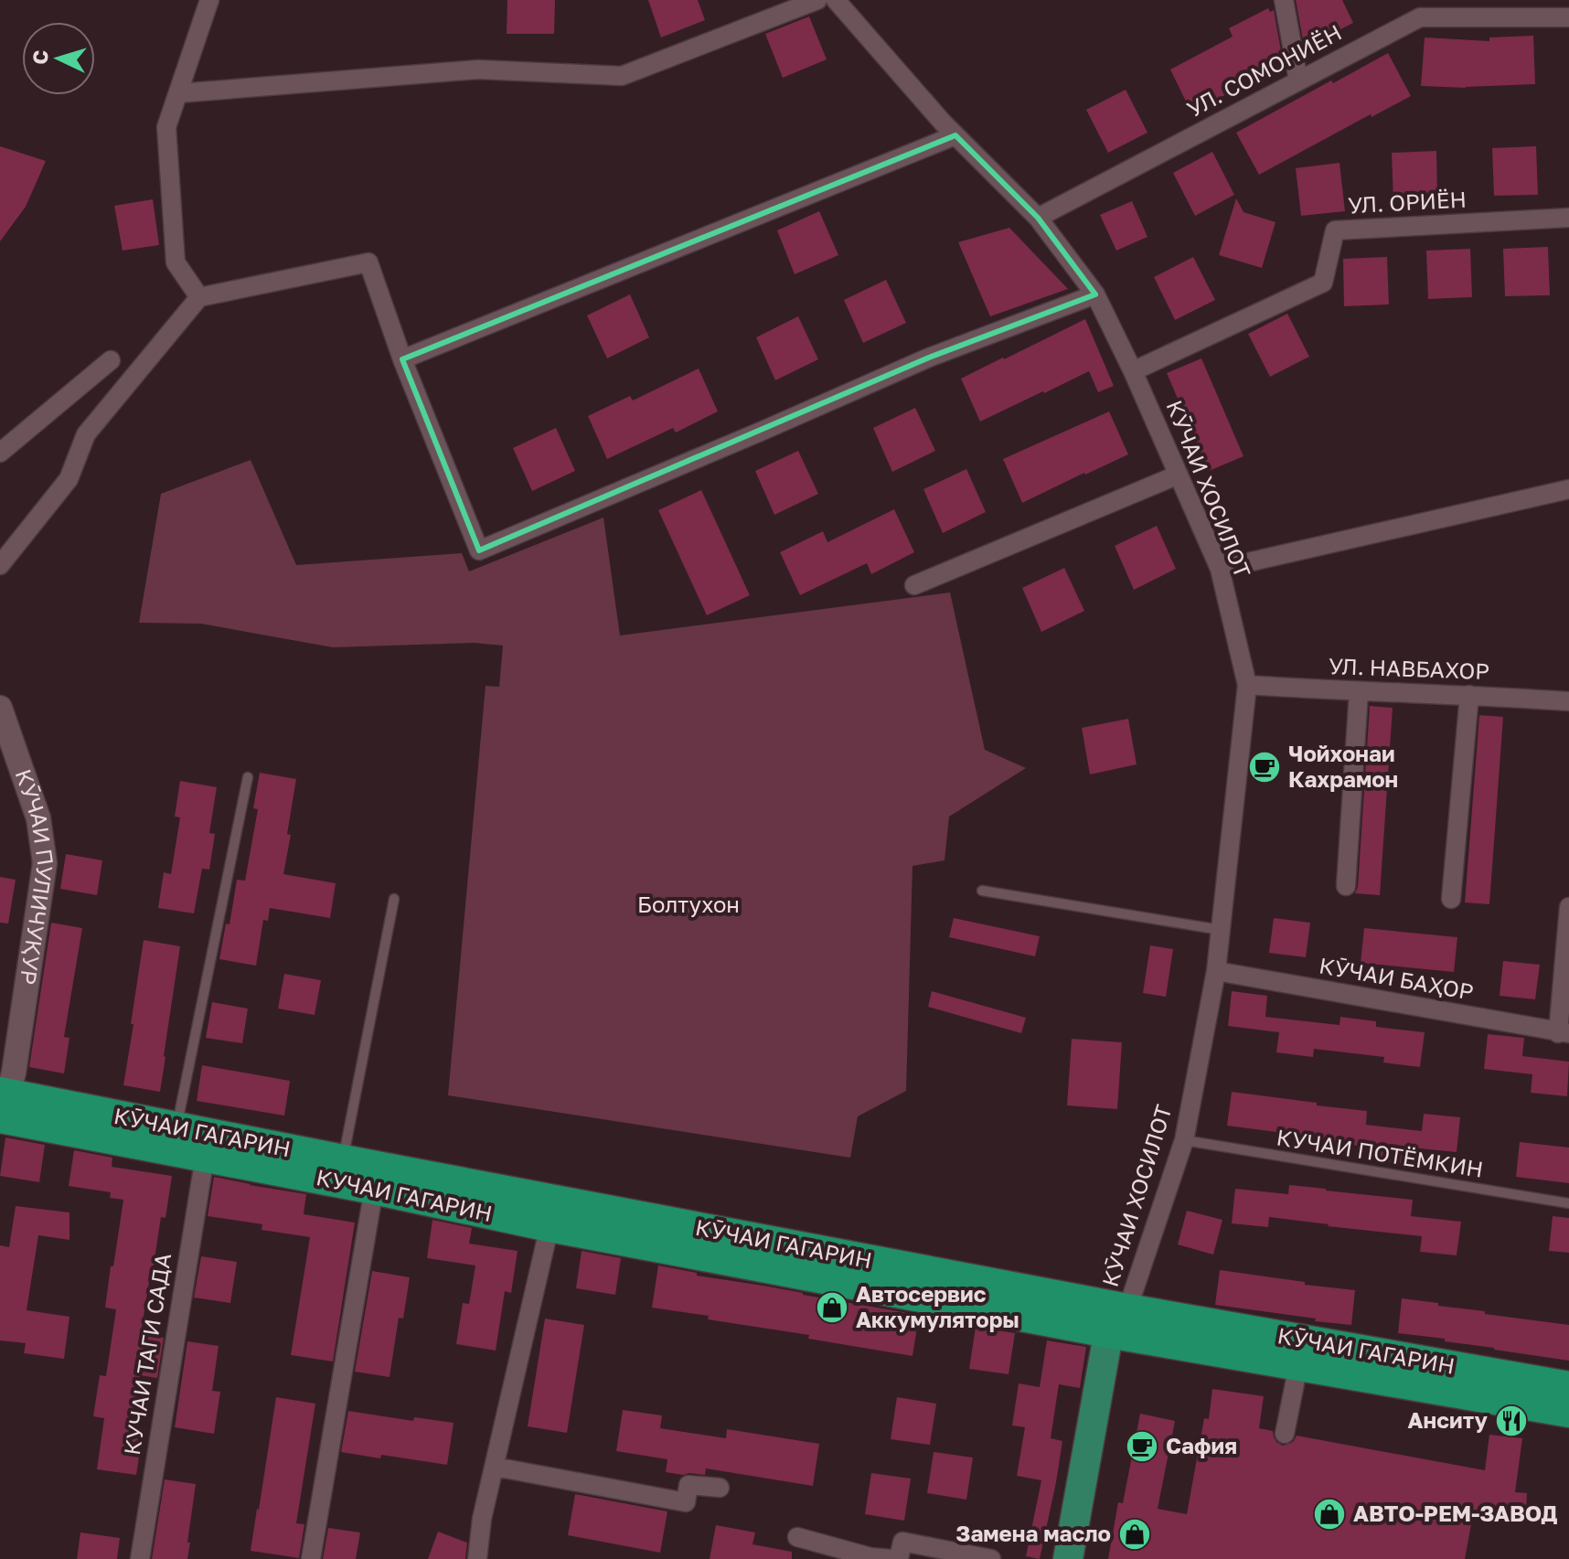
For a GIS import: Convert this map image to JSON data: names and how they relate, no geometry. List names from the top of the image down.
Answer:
{
  "streets": {
    "highway": ["КӮЧАИ ГАГАРИН", "КУЧАИ ГАГАРИН"],
    "street": [
      "УЛ. СОМОНИЁН",
      "УЛ. ОРИЁН",
      "КӮЧАИ ХОСИЛОТ",
      "УЛ. НАВБАХОР",
      "КӮЧАИ ПУЛИЧУҚУР",
      "КӮЧАИ БАҲОР",
      "КУЧАИ ТАГИ САДА"
    ],
    "lane": ["КУЧАИ ПОТЁМКИН"]
  },
  "crossings": [
    ["УЛ. СОМОНИЁН", "КӮЧАИ ХОСИЛОТ"],
    ["УЛ. ОРИЁН", "КӮЧАИ ХОСИЛОТ"],
    ["КӮЧАИ ХОСИЛОТ", "УЛ. НАВБАХОР"],
    ["КӮЧАИ ХОСИЛОТ", "КӮЧАИ БАҲОР"],
    ["КӮЧАИ ХОСИЛОТ", "КӮЧАИ ГАГАРИН"],
    ["КӮЧАИ ХОСИЛОТ", "КУЧАИ ПОТЁМКИН"],
    ["КӮЧАИ ПУЛИЧУҚУР", "КӮЧАИ ГАГАРИН"],
    ["КӮЧАИ ПУЛИЧУҚУР", "КУЧАИ ГАГАРИН"],
    ["КӮЧАИ ГАГАРИН", "КУЧАИ ГАГАРИН"],
    ["КУЧАИ ГАГАРИН", "КУЧАИ ТАГИ САДА"]
  ],
  "parks": ["Болтухон"],
  "places": {
    "cafe": ["Чойхонаи Кахрамон", "Сафия"],
    "shop": ["Автосервис Аккумуляторы", "АВТО-РЕМ-ЗАВОД", "Замена масло"],
    "restaurant": ["Анситу"]
  },
  "north": "left"
}
